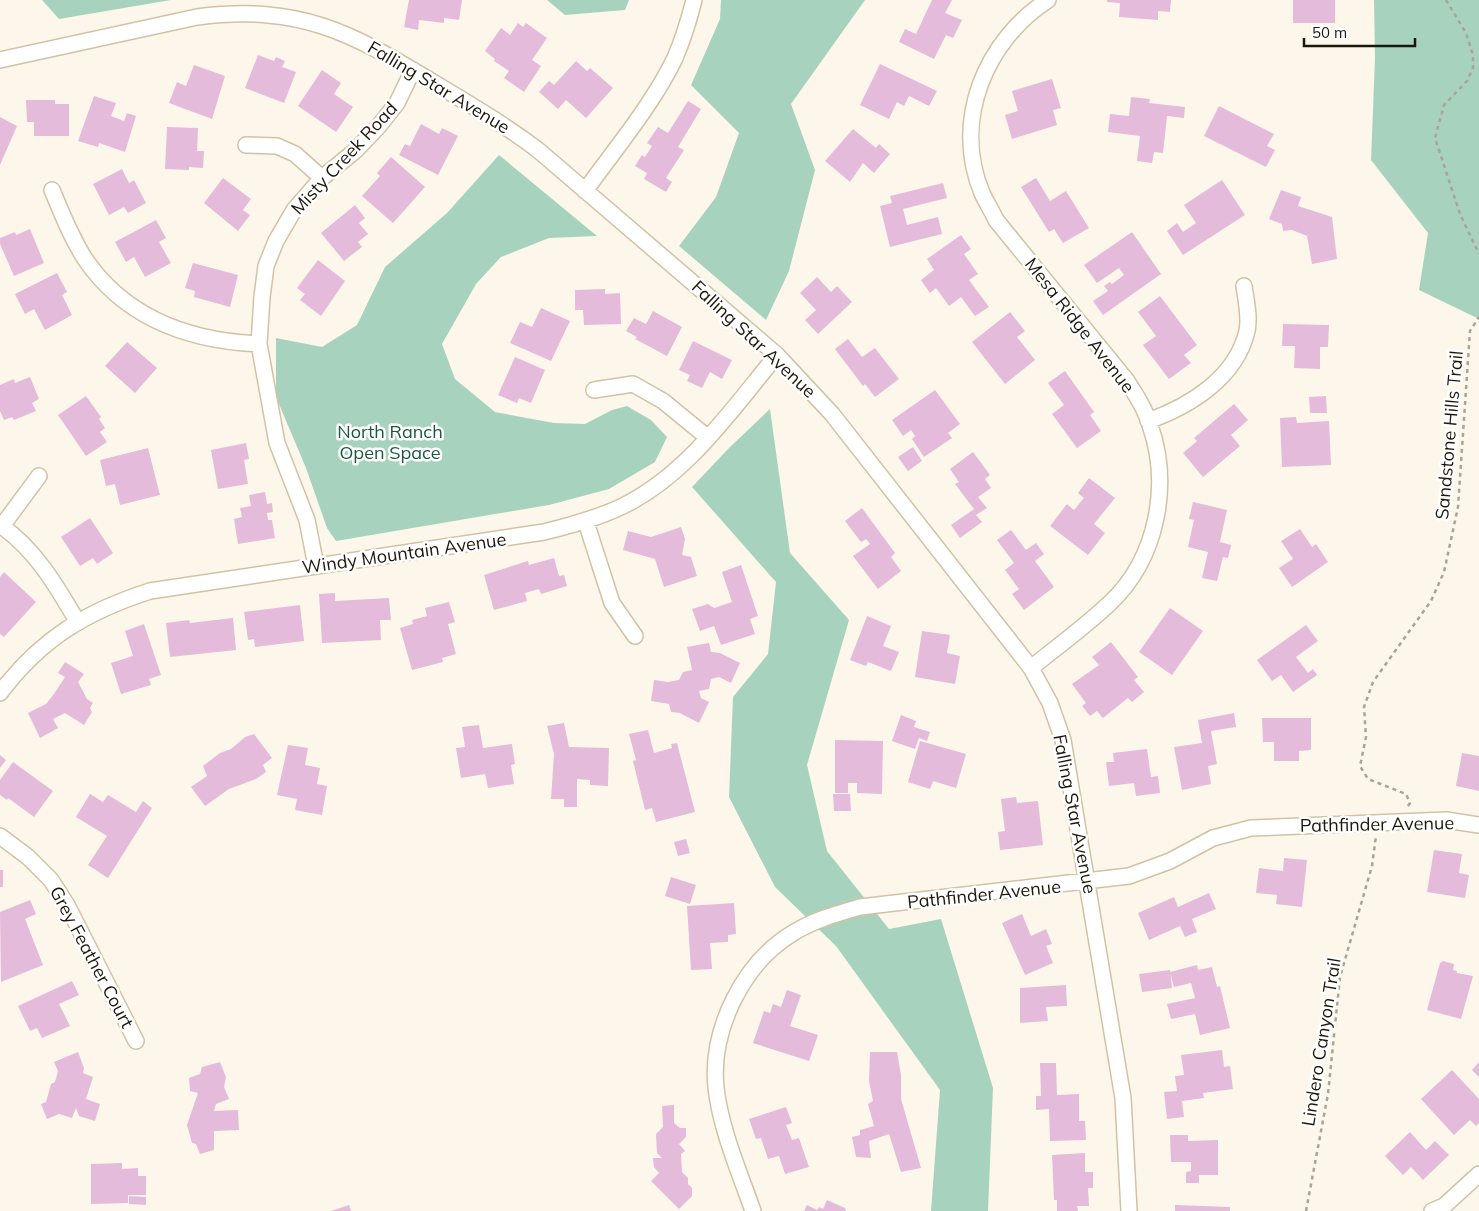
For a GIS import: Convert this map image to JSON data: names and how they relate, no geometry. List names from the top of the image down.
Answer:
{
  "streets": {
    "street": [
      "Falling Star Avenue",
      "Misty Creek Road",
      "Mesa Ridge Avenue",
      "Windy Mountain Avenue",
      "Pathfinder Avenue",
      "Grey Feather Court"
    ],
    "path": ["Sandstone Hills Trail", "Lindero Canyon Trail"]
  },
  "crossings": [
    ["Falling Star Avenue", "Misty Creek Road"],
    ["Falling Star Avenue", "Mesa Ridge Avenue"],
    ["Falling Star Avenue", "Windy Mountain Avenue"],
    ["Falling Star Avenue", "Pathfinder Avenue"],
    ["Misty Creek Road", "Windy Mountain Avenue"],
    ["Pathfinder Avenue", "Lindero Canyon Trail"]
  ],
  "parks": ["North Ranch Open Space"],
  "scale_bar": "50 m"
}
